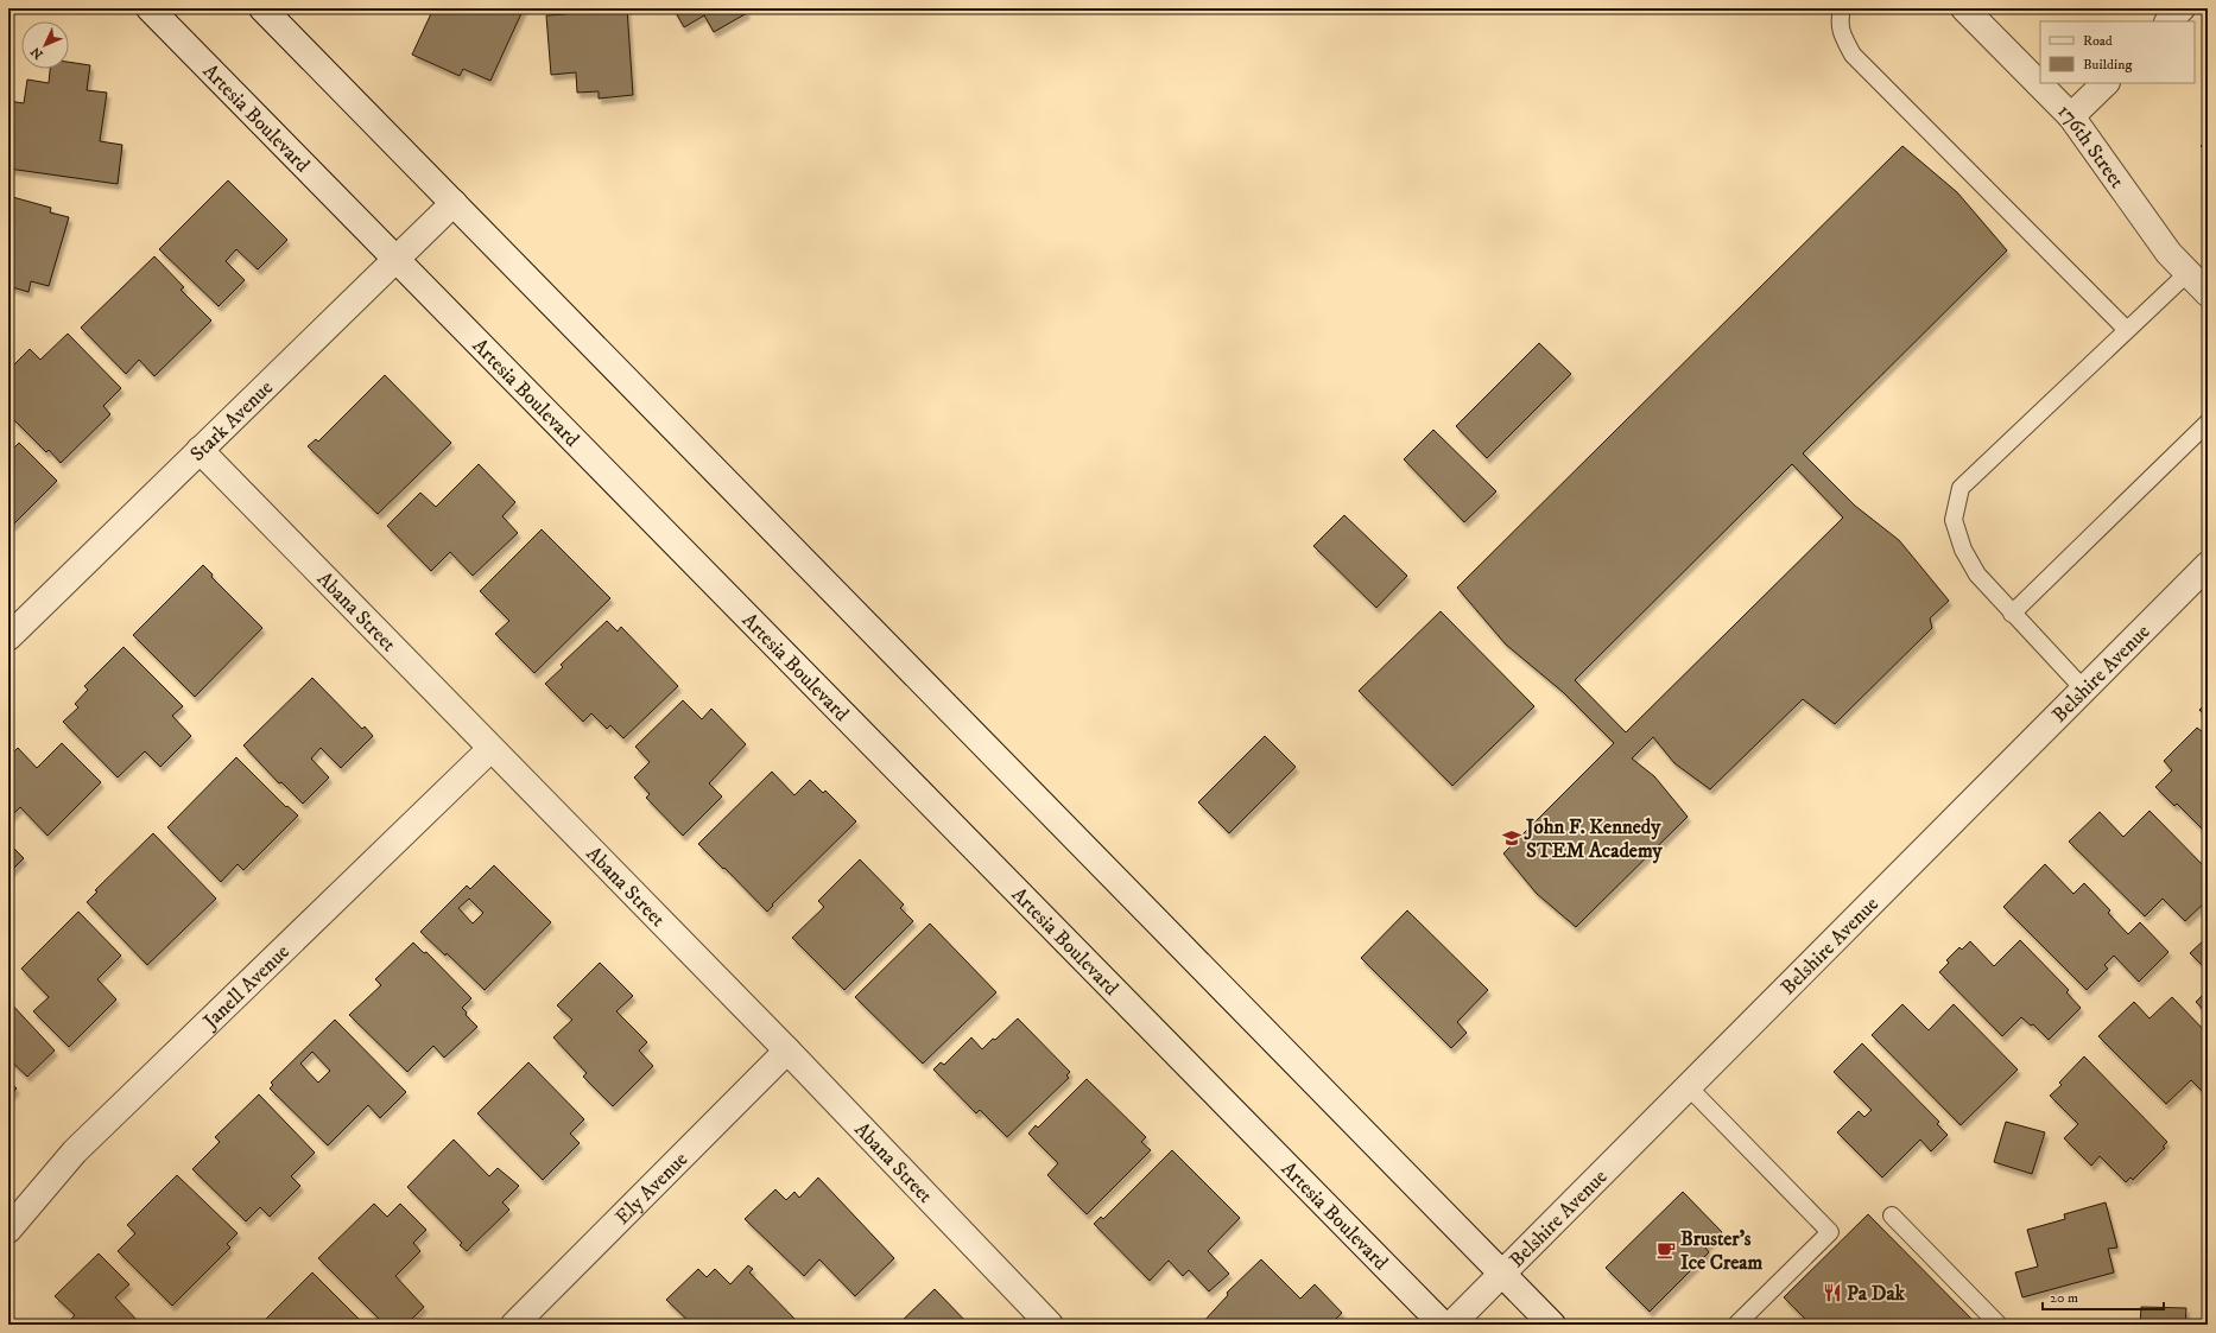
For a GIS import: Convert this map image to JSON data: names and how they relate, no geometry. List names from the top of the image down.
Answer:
{
  "streets": {
    "street": [
      "Artesia Boulevard",
      "176th Street",
      "Stark Avenue",
      "Abana Street",
      "Belshire Avenue",
      "Janell Avenue",
      "Ely Avenue"
    ]
  },
  "crossings": [
    ["Artesia Boulevard", "Stark Avenue"],
    ["Stark Avenue", "Abana Street"],
    ["Abana Street", "Janell Avenue"],
    ["Abana Street", "Ely Avenue"]
  ],
  "places": {
    "school or university": ["John F. Kennedy STEM Academy"],
    "cafe": ["Bruster's Ice Cream"],
    "restaurant": ["Pa Dak"]
  },
  "legend": ["Road", "Building"],
  "scale_bar": "20 m",
  "north": "bottom left"
}
